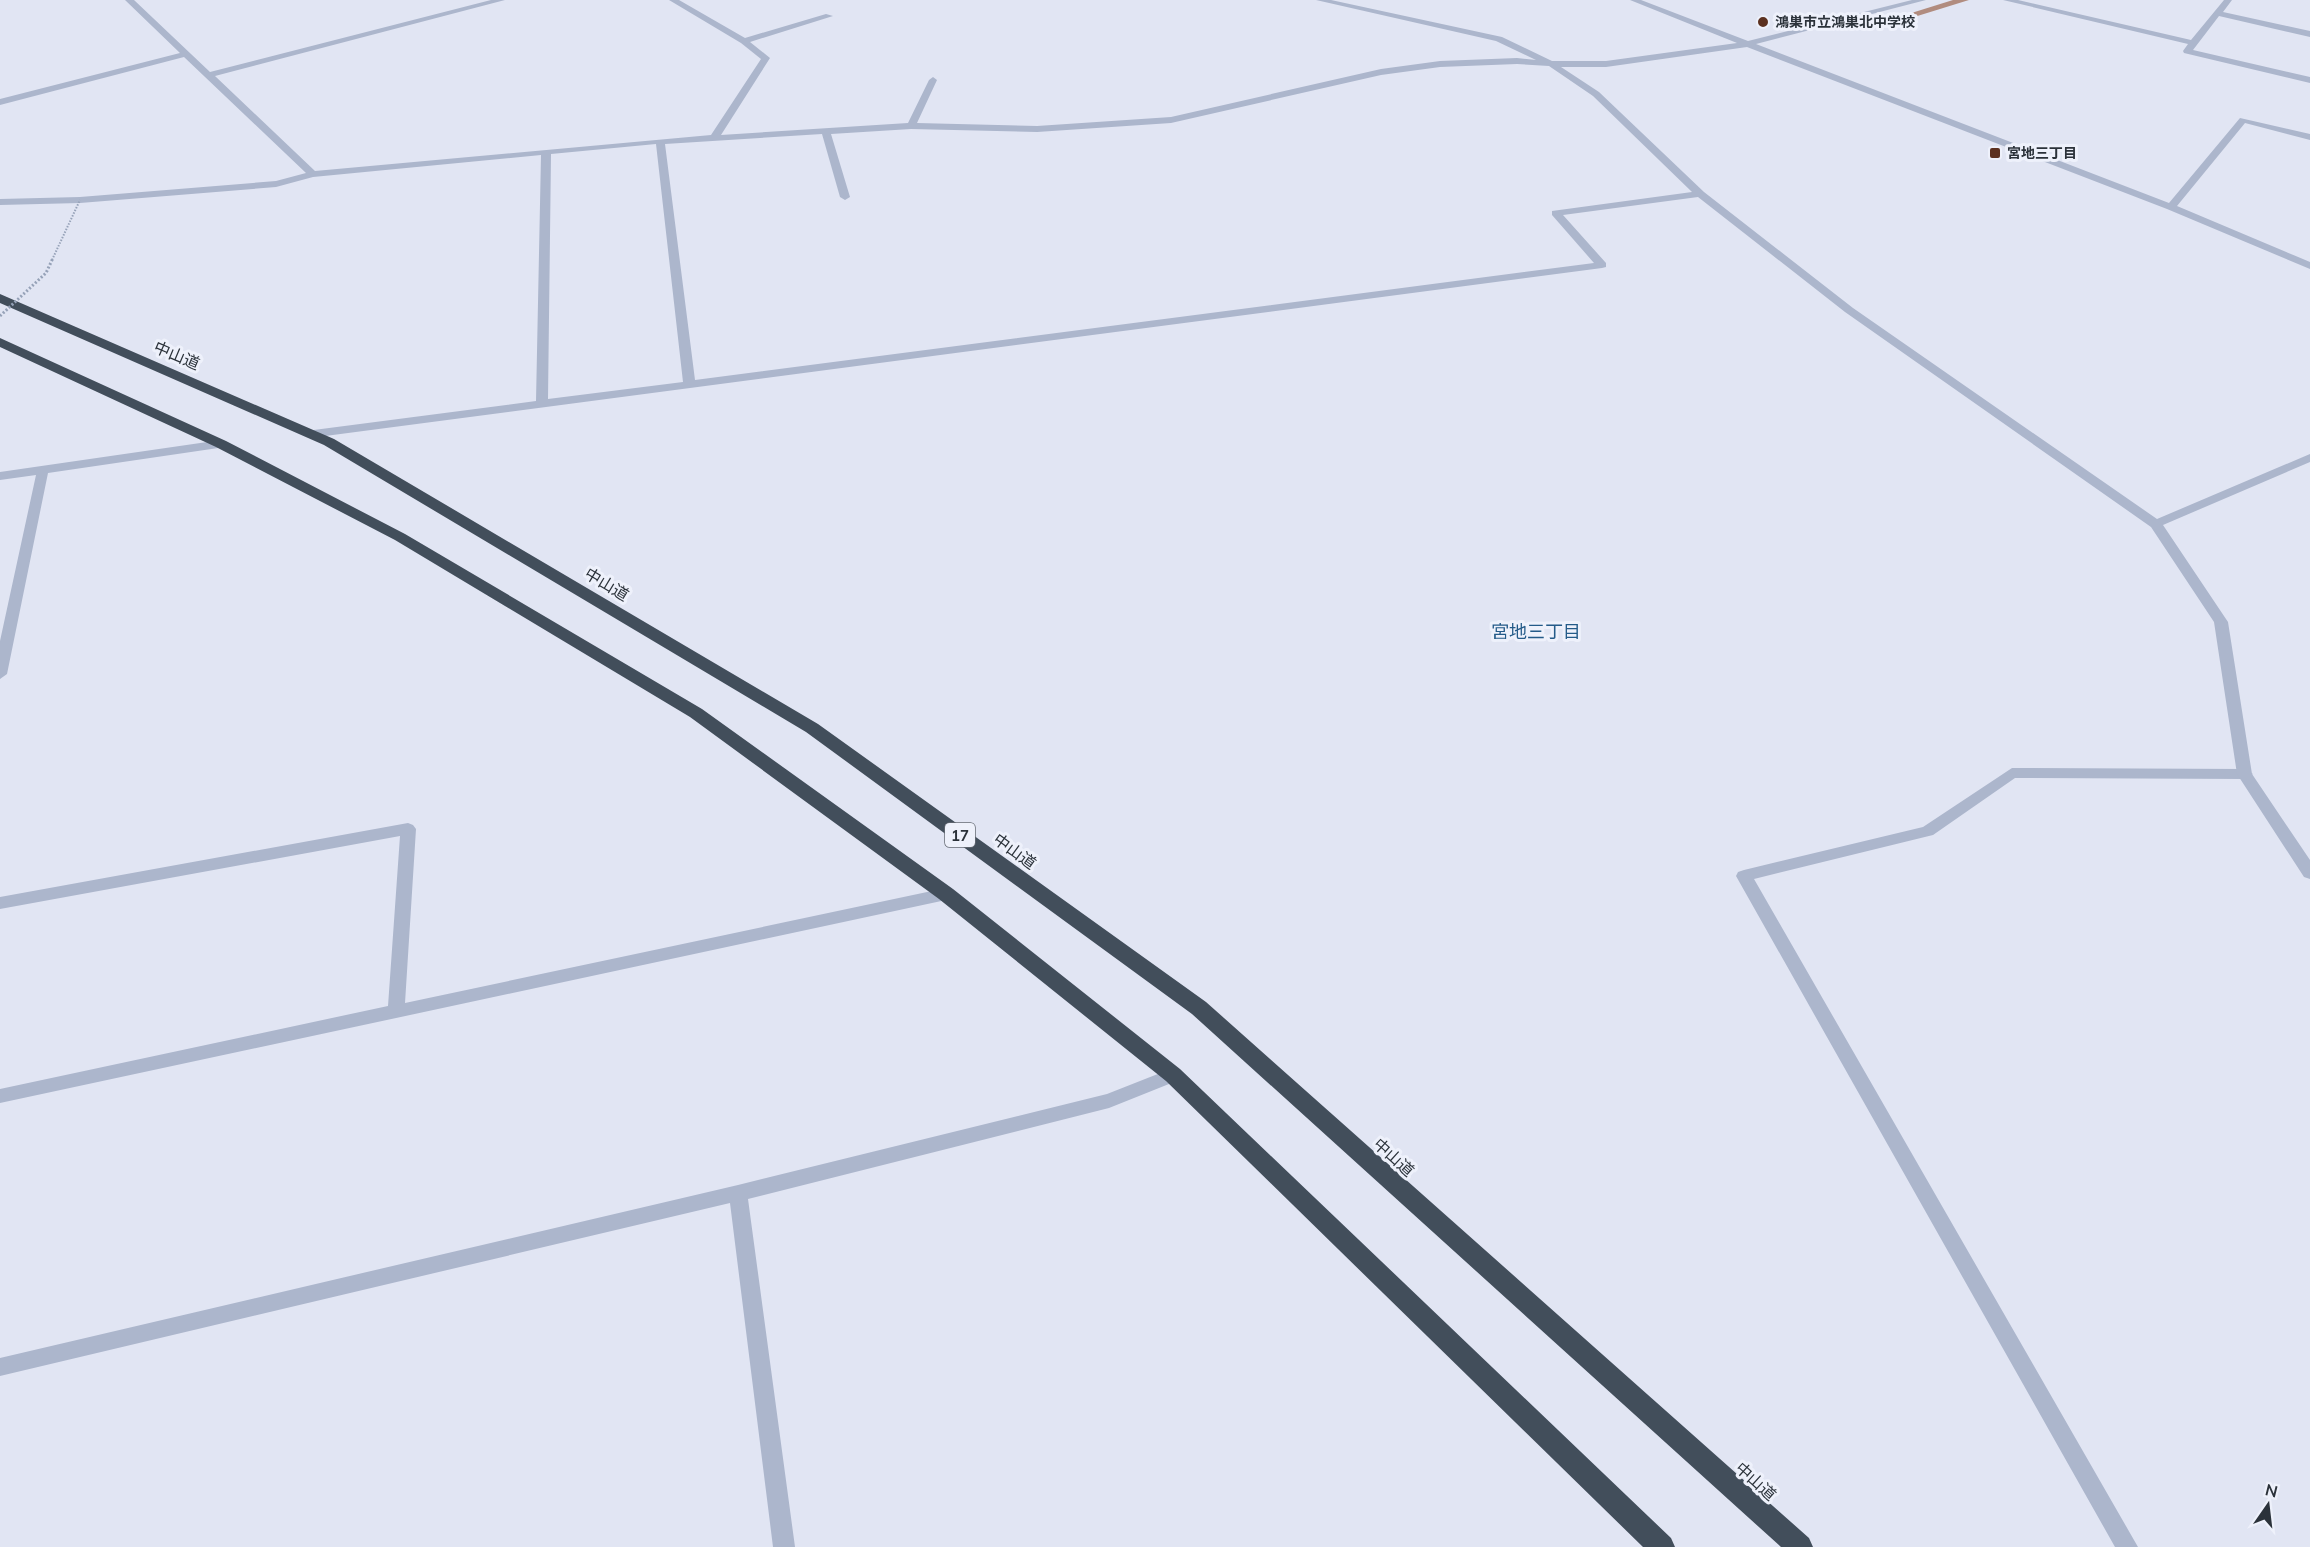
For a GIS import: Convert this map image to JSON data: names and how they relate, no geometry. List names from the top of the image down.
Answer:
{
  "streets": {
    "highway": ["中山道", "17"]
  },
  "districts": ["宮地三丁目"],
  "places": {
    "other": ["鴻巣市立鴻巣北中学校"],
    "transit": ["宮地三丁目"]
  },
  "north": "top"
}
